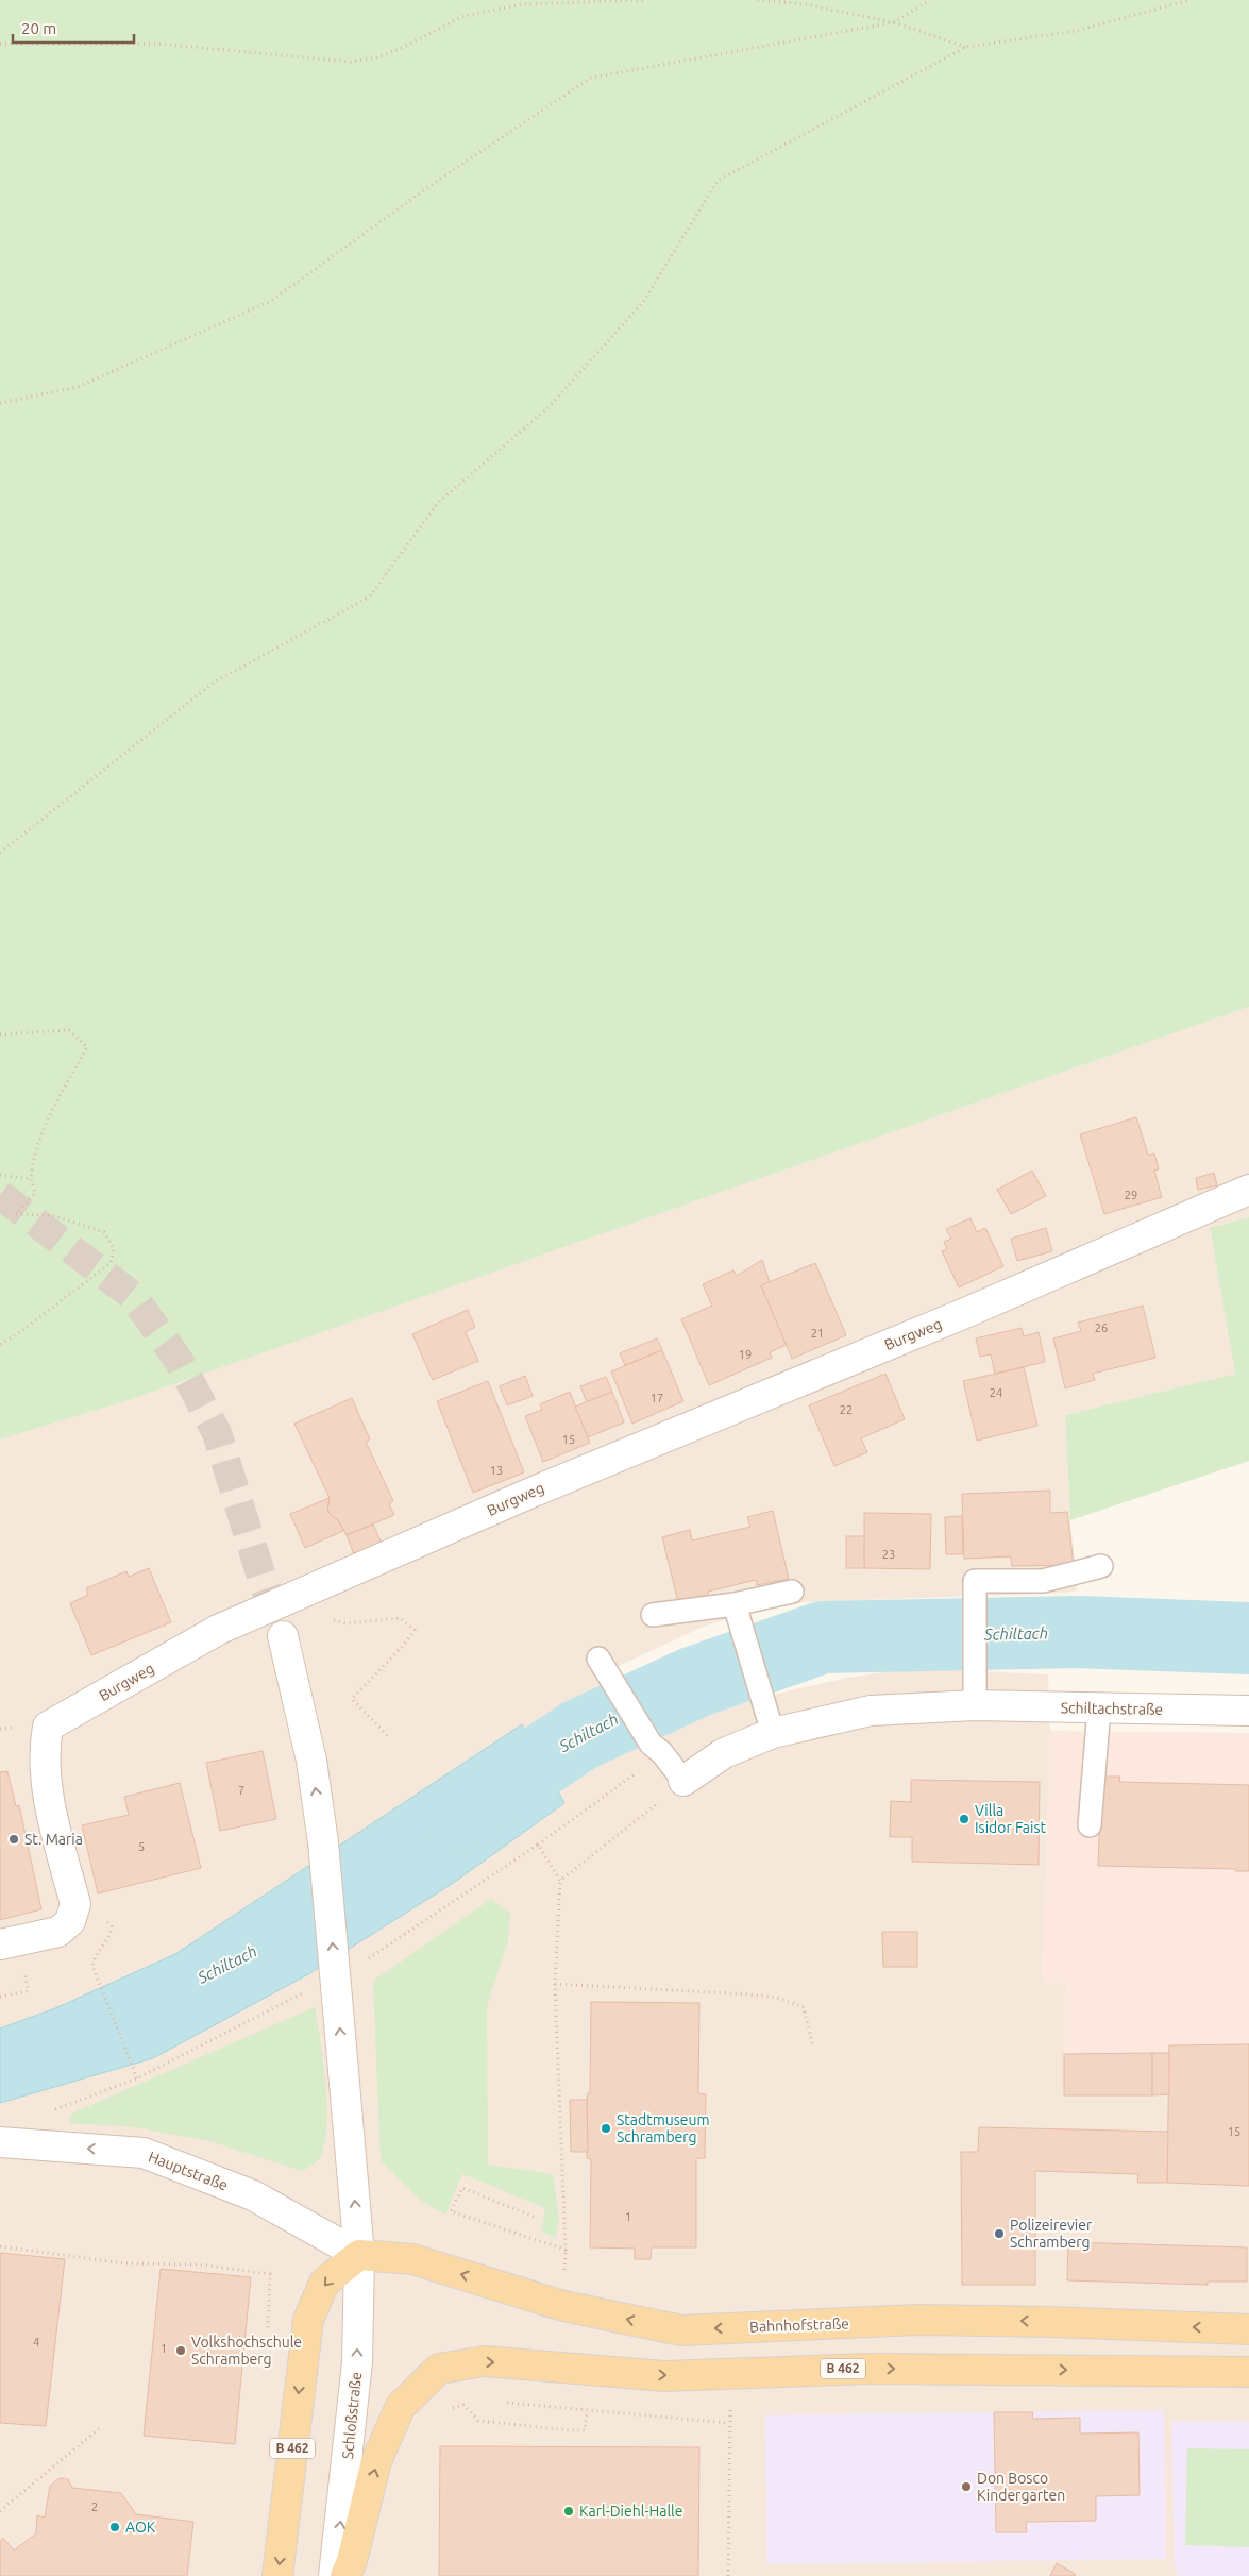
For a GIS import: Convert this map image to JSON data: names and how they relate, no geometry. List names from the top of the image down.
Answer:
{
  "streets": {
    "main road": ["Bahnhofstraße", "B 462"],
    "street": [
      "Burgweg",
      "Schiltachstraße",
      "Hauptstraße",
      "Schloßstraße"
    ]
  },
  "crossings": [
    ["Hauptstraße", "Bahnhofstraße"],
    ["Hauptstraße", "B 462"],
    ["Hauptstraße", "Schloßstraße"],
    ["Bahnhofstraße", "B 462"],
    ["Bahnhofstraße", "Schloßstraße"],
    ["B 462", "Schloßstraße"]
  ],
  "one_way": ["Hauptstraße", "Schloßstraße"],
  "water": ["Schiltach"],
  "places": [
    "Villa Isidor Faist",
    "St. Maria",
    "Stadtmuseum Schramberg",
    "Polizeirevier Schramberg",
    "Volkshochschule Schramberg",
    "Don Bosco Kindergarten",
    "Karl-Diehl-Halle",
    "AOK"
  ],
  "house_numbers": [
    "29",
    "26",
    "21",
    "19",
    "24",
    "17",
    "22",
    "15",
    "13",
    "23",
    "7",
    "5",
    "15",
    "1",
    "4",
    "1",
    "2"
  ],
  "scale_bar": "20 m"
}
